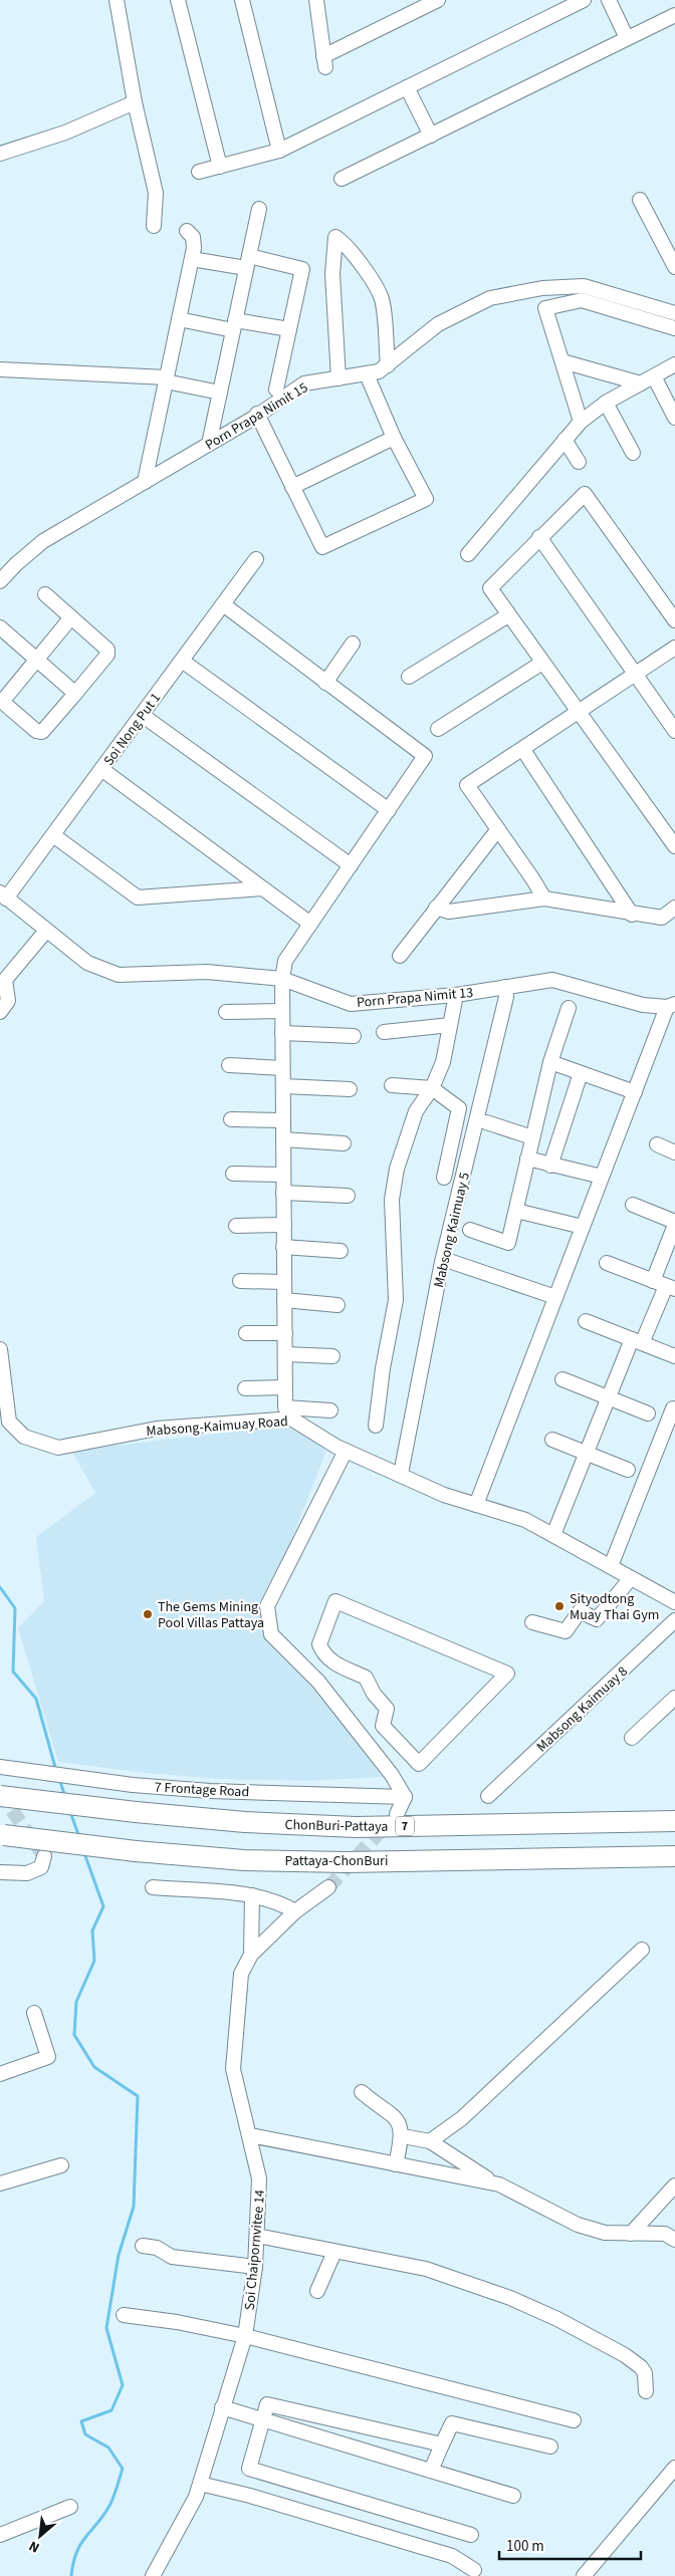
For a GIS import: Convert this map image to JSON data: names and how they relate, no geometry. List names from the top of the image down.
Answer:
{
  "streets": {
    "highway": ["ChonBuri-Pattaya", "7", "Pattaya-ChonBuri"],
    "street": [
      "Porn Prapa Nimit 15",
      "Soi Nong Put 1",
      "Porn Prapa Nimit 13",
      "Mabsong Kaimuay 5",
      "Mabsong-Kaimuay Road",
      "Mabsong Kaimuay 8",
      "7 Frontage Road",
      "Soi Chaipornvitee 14"
    ]
  },
  "crossings": [
    ["Soi Nong Put 1", "Porn Prapa Nimit 13"],
    ["Porn Prapa Nimit 13", "Mabsong Kaimuay 5"],
    ["Mabsong Kaimuay 5", "Mabsong-Kaimuay Road"]
  ],
  "places": ["Sityodtong Muay Thai Gym", "The Gems Mining Pool Villas Pattaya"],
  "scale_bar": "100 m",
  "north": "bottom left"
}
